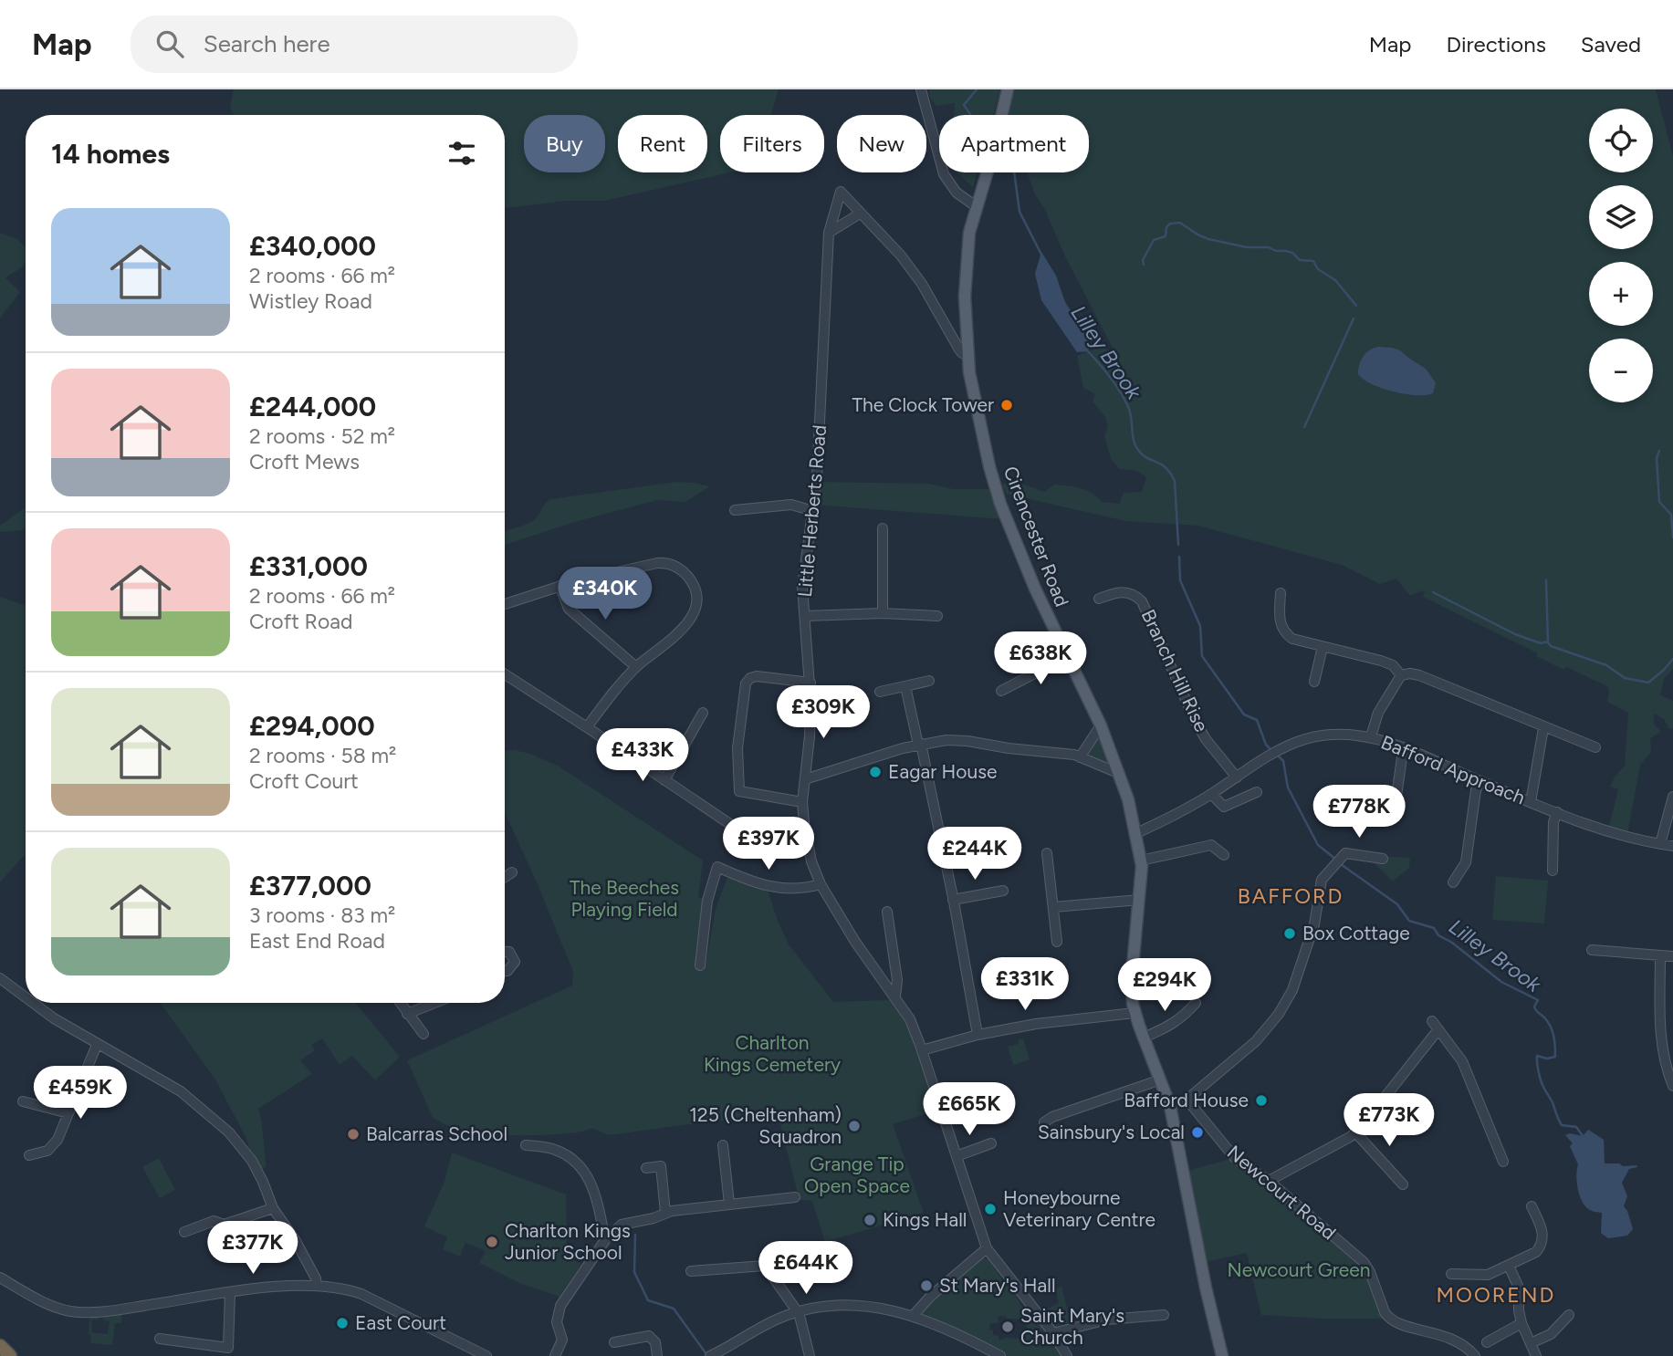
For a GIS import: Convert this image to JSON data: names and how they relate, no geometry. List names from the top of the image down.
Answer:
{
  "streets": {
    "main road": ["Cirencester Road"],
    "street": [
      "Little Herberts Road",
      "Branch Hill Rise",
      "Bafford Approach",
      "Newcourt Road"
    ]
  },
  "crossings": [
    ["Cirencester Road", "Bafford Approach"],
    ["Branch Hill Rise", "Bafford Approach"]
  ],
  "districts": ["BAFFORD", "MOOREND"],
  "water": ["Lilley Brook"],
  "parks": [
    "The Beeches Playing Field",
    "Charlton Kings Cemetery",
    "Grange Tip Open Space",
    "Newcourt Green"
  ],
  "places": [
    "The Clock Tower",
    "Eagar House",
    "Box Cottage",
    "Bafford House",
    "125 (Cheltenham) Squadron",
    "Sainsbury's Local",
    "Balcarras School",
    "Honeybourne Veterinary Centre",
    "Kings Hall",
    "Charlton Kings Junior School",
    "St Mary's Hall",
    "East Court",
    "Saint Mary's Church"
  ],
  "page": {
    "header": "Map",
    "search": "Search here",
    "nav": ["Map", "Directions", "Saved"],
    "map_buttons": ["+", "−"],
    "chip": [
      "Buy",
      "Rent",
      "Filters",
      "New",
      "Apartment"
    ],
    "heading": "14 homes",
    "list": [
      {
        "name": "£340,000",
        "note": "2 rooms · 66 m² · Wistley Road"
      },
      {
        "name": "£244,000",
        "note": "2 rooms · 52 m² · Croft Mews"
      },
      {
        "name": "£331,000",
        "note": "2 rooms · 66 m² · Croft Road"
      },
      {
        "name": "£294,000",
        "note": "2 rooms · 58 m² · Croft Court"
      },
      {
        "name": "£377,000",
        "note": "3 rooms · 83 m² · East End Road"
      }
    ],
    "price": [
      "£340K",
      "£638K",
      "£309K",
      "£433K",
      "£778K",
      "£397K",
      "£244K",
      "£331K",
      "£294K",
      "£459K",
      "£665K",
      "£773K",
      "£377K",
      "£644K"
    ]
  }
}
